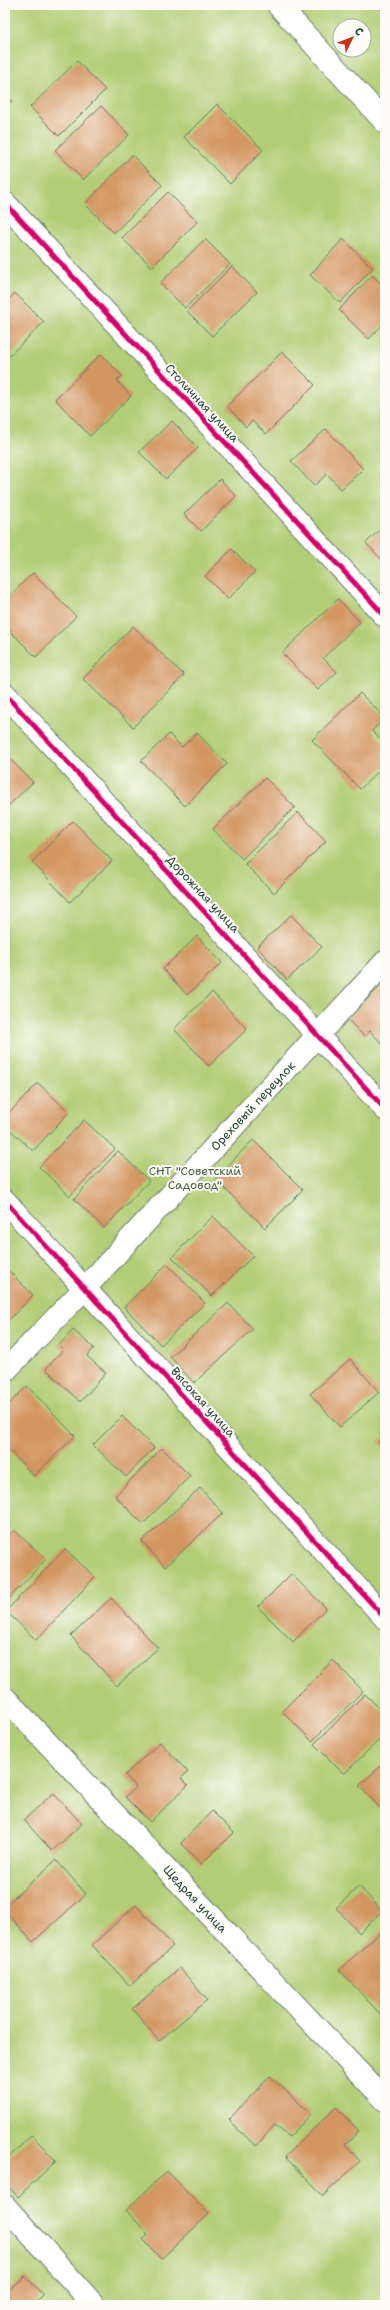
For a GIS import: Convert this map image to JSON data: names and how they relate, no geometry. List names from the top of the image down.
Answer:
{
  "streets": {
    "street": [
      "Столичная улица",
      "Дорожная улица",
      "Ореховый переулок",
      "Высокая улица",
      "Щедрая улица"
    ]
  },
  "crossings": [
    ["Дорожная улица", "Ореховый переулок"],
    ["Ореховый переулок", "Высокая улица"]
  ],
  "parks": ["СНТ \"Советский Садовод\""],
  "north": "top right"
}
